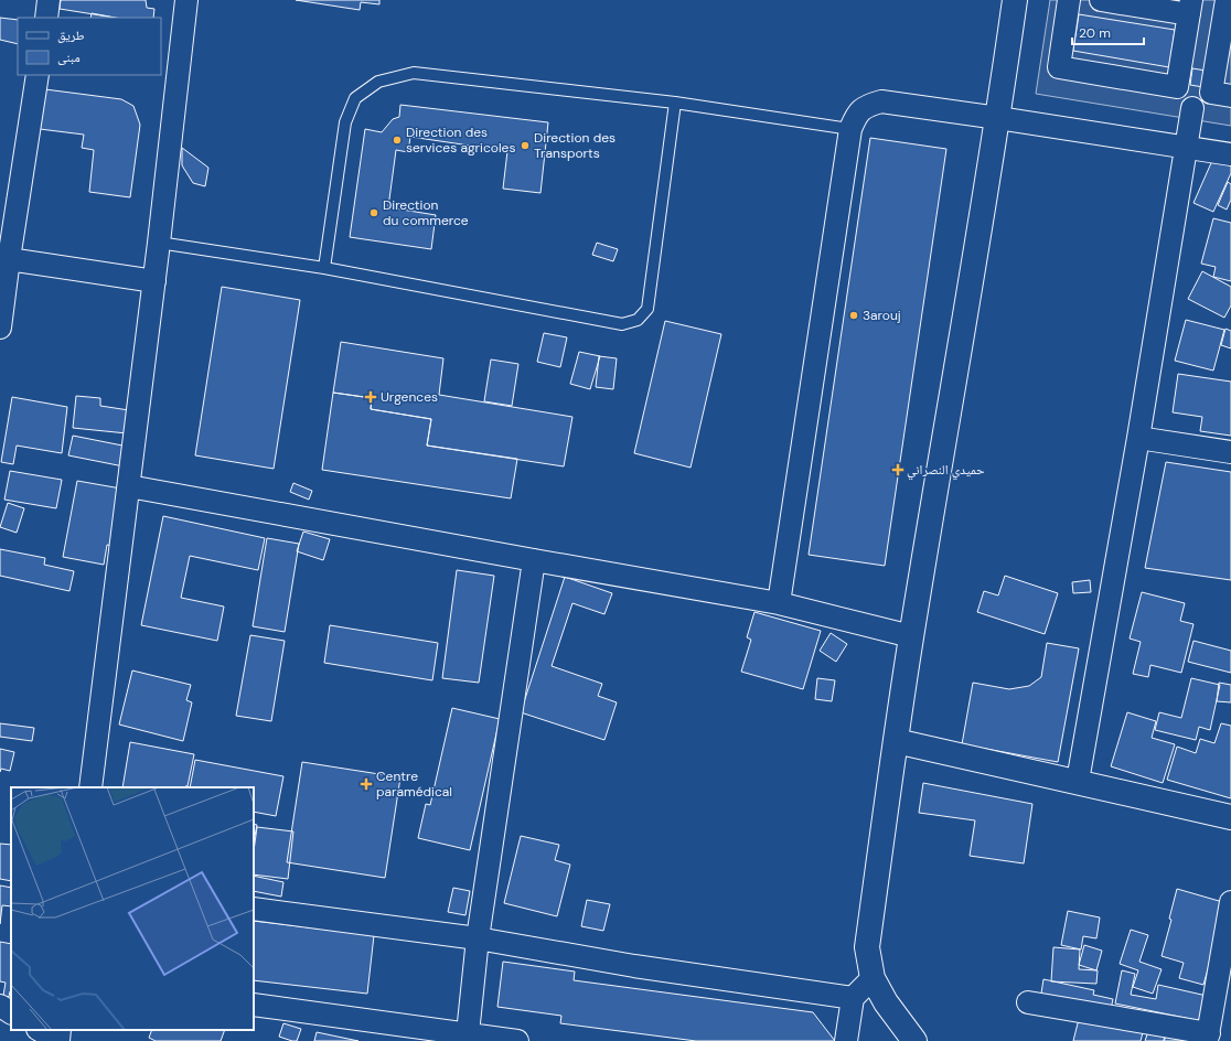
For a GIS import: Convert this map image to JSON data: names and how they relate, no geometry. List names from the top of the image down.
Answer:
{
  "places": {
    "other": [
      "Direction des services agricoles",
      "Direction des Transports",
      "Direction du commerce",
      "3arouj"
    ],
    "health": ["Urgences", "حميدي النصراني", "Centre paramédical"]
  },
  "legend": ["طريق", "مبنى"],
  "scale_bar": "20 m"
}
